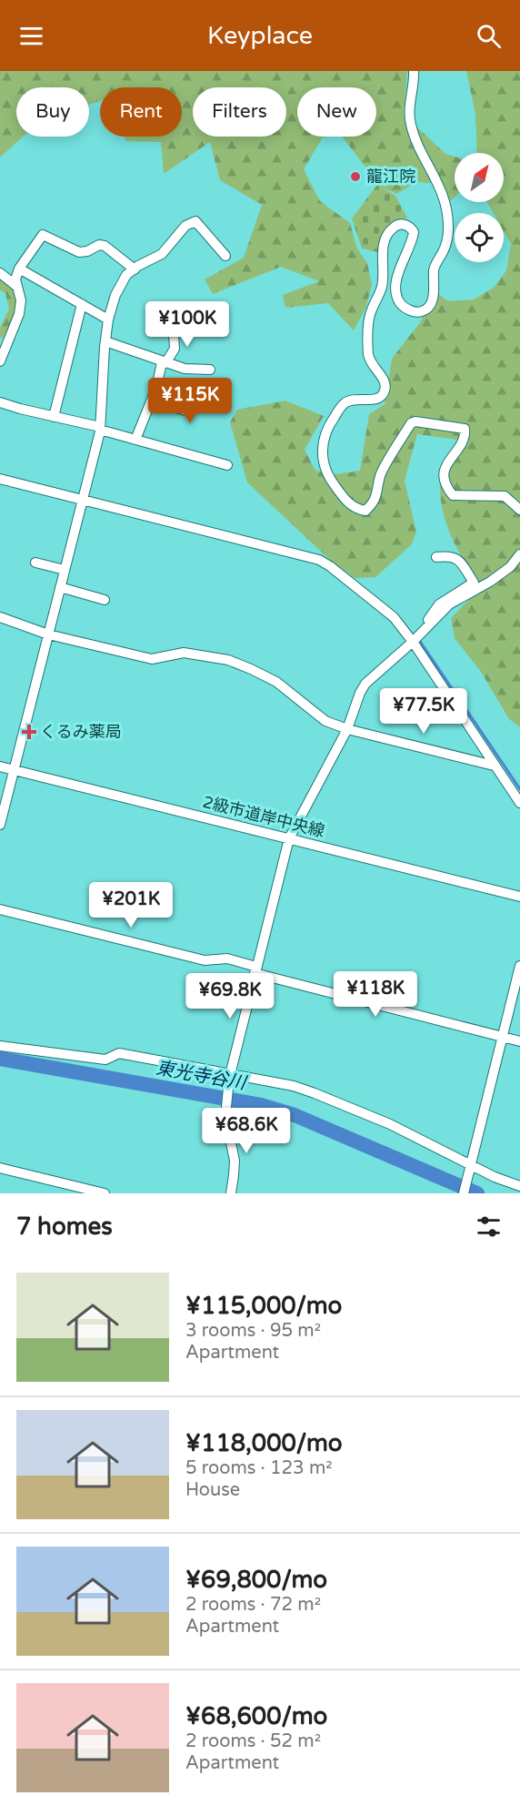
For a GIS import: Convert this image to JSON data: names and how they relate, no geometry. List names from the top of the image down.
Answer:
{
  "streets": {
    "street": ["2級市道岸中央線"]
  },
  "water": ["東光寺谷川"],
  "places": {
    "other": ["龍江院"],
    "health": ["くるみ薬局"]
  },
  "north": "top right",
  "page": {
    "header": "Keyplace",
    "chip": [
      "Buy",
      "Rent",
      "Filters",
      "New"
    ],
    "price": [
      "¥100K",
      "¥115K",
      "¥77.5K",
      "¥201K",
      "¥118K",
      "¥69.8K",
      "¥68.6K"
    ],
    "heading": "7 homes",
    "list": [
      {
        "name": "¥115,000/mo",
        "note": "3 rooms · 95 m² · Apartment"
      },
      {
        "name": "¥118,000/mo",
        "note": "5 rooms · 123 m² · House"
      },
      {
        "name": "¥69,800/mo",
        "note": "2 rooms · 72 m² · Apartment"
      },
      {
        "name": "¥68,600/mo",
        "note": "2 rooms · 52 m² · Apartment"
      }
    ]
  }
}
